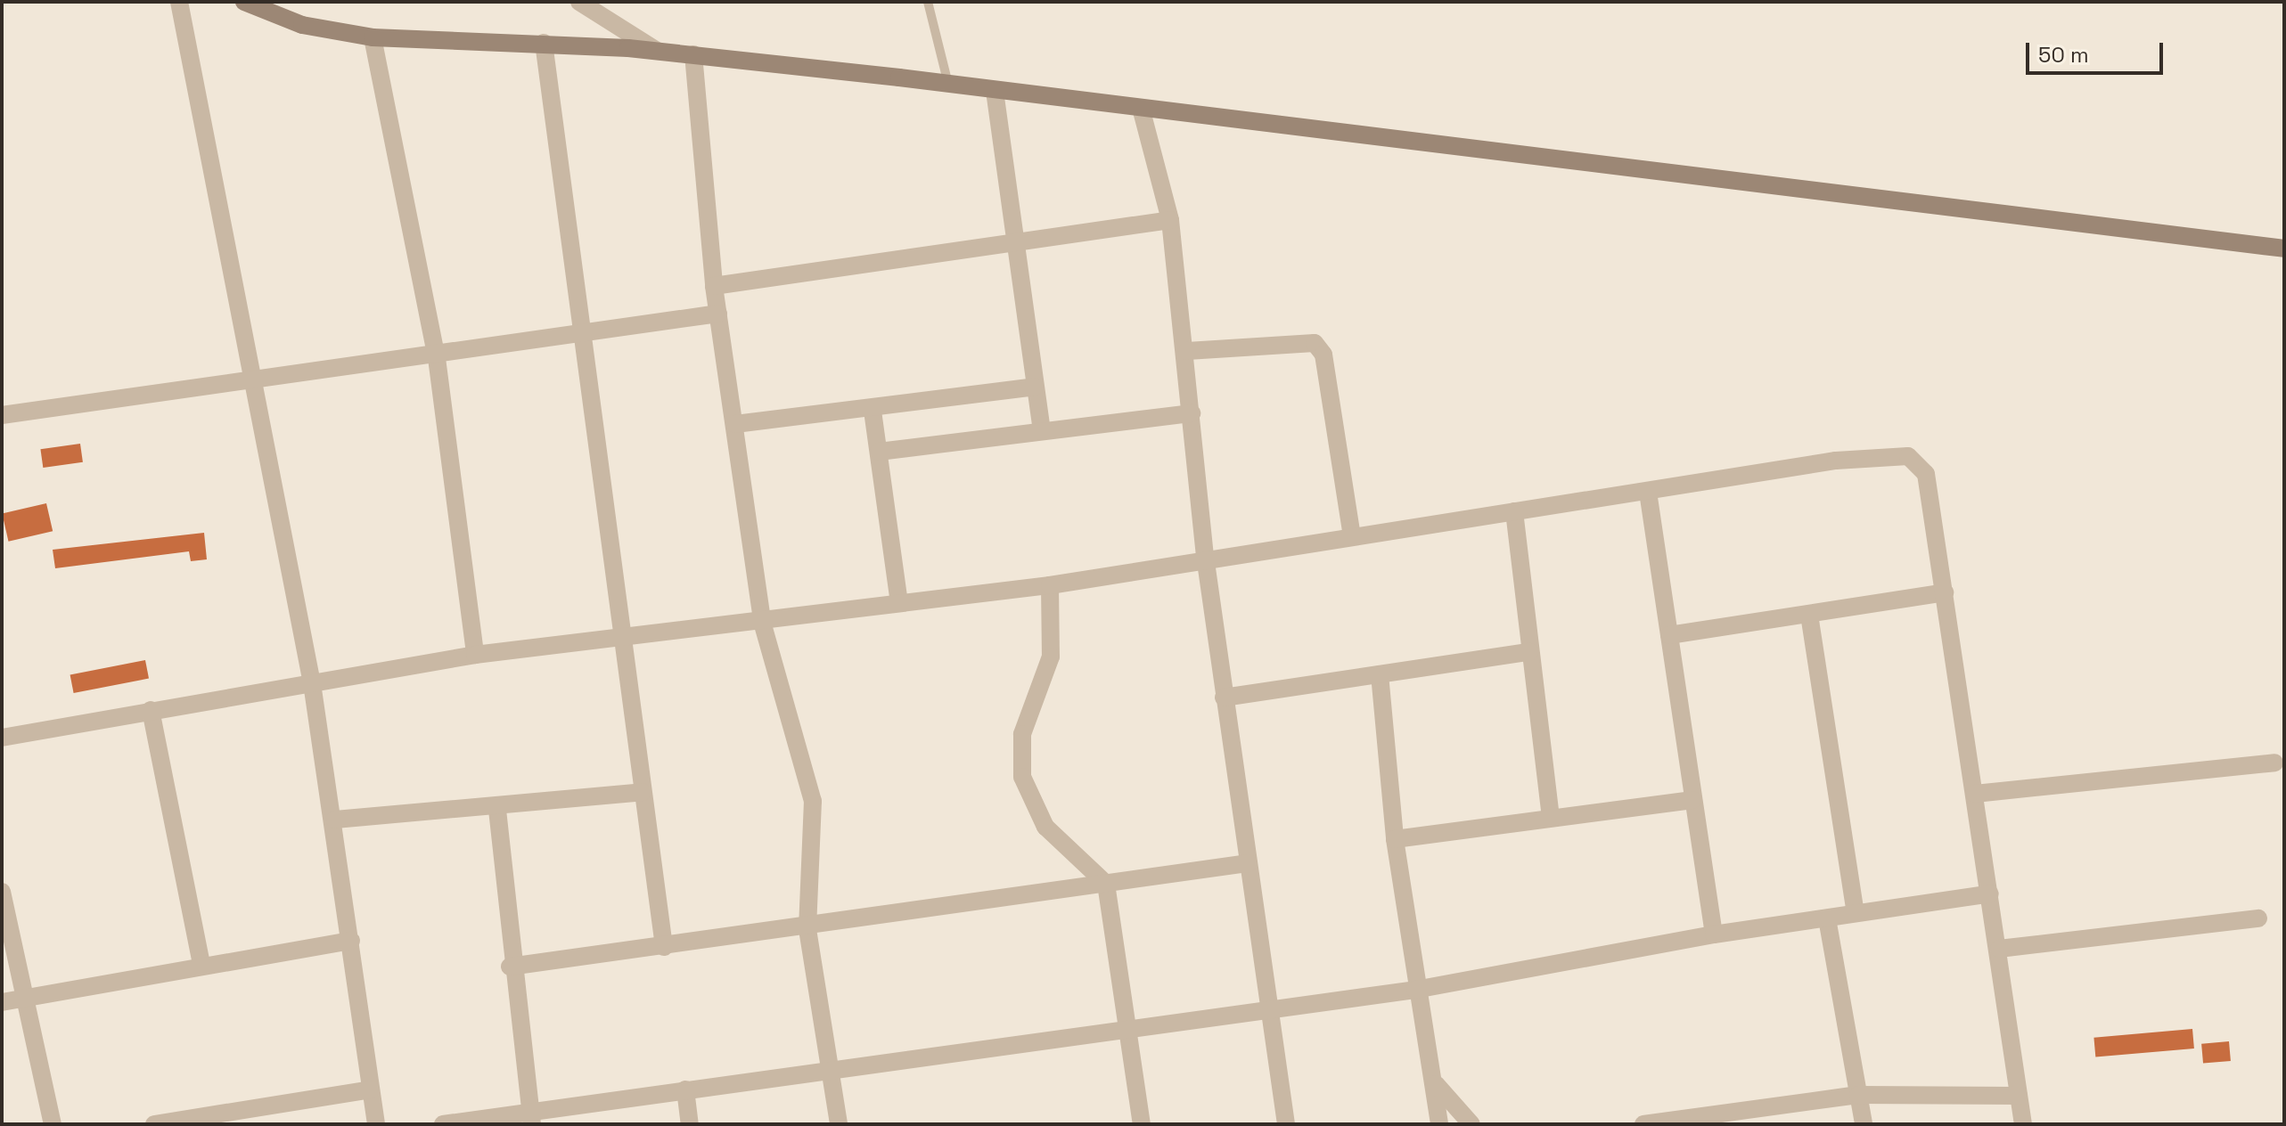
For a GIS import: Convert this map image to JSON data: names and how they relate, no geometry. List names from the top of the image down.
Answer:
{
  "scale_bar": "50 m"
}
